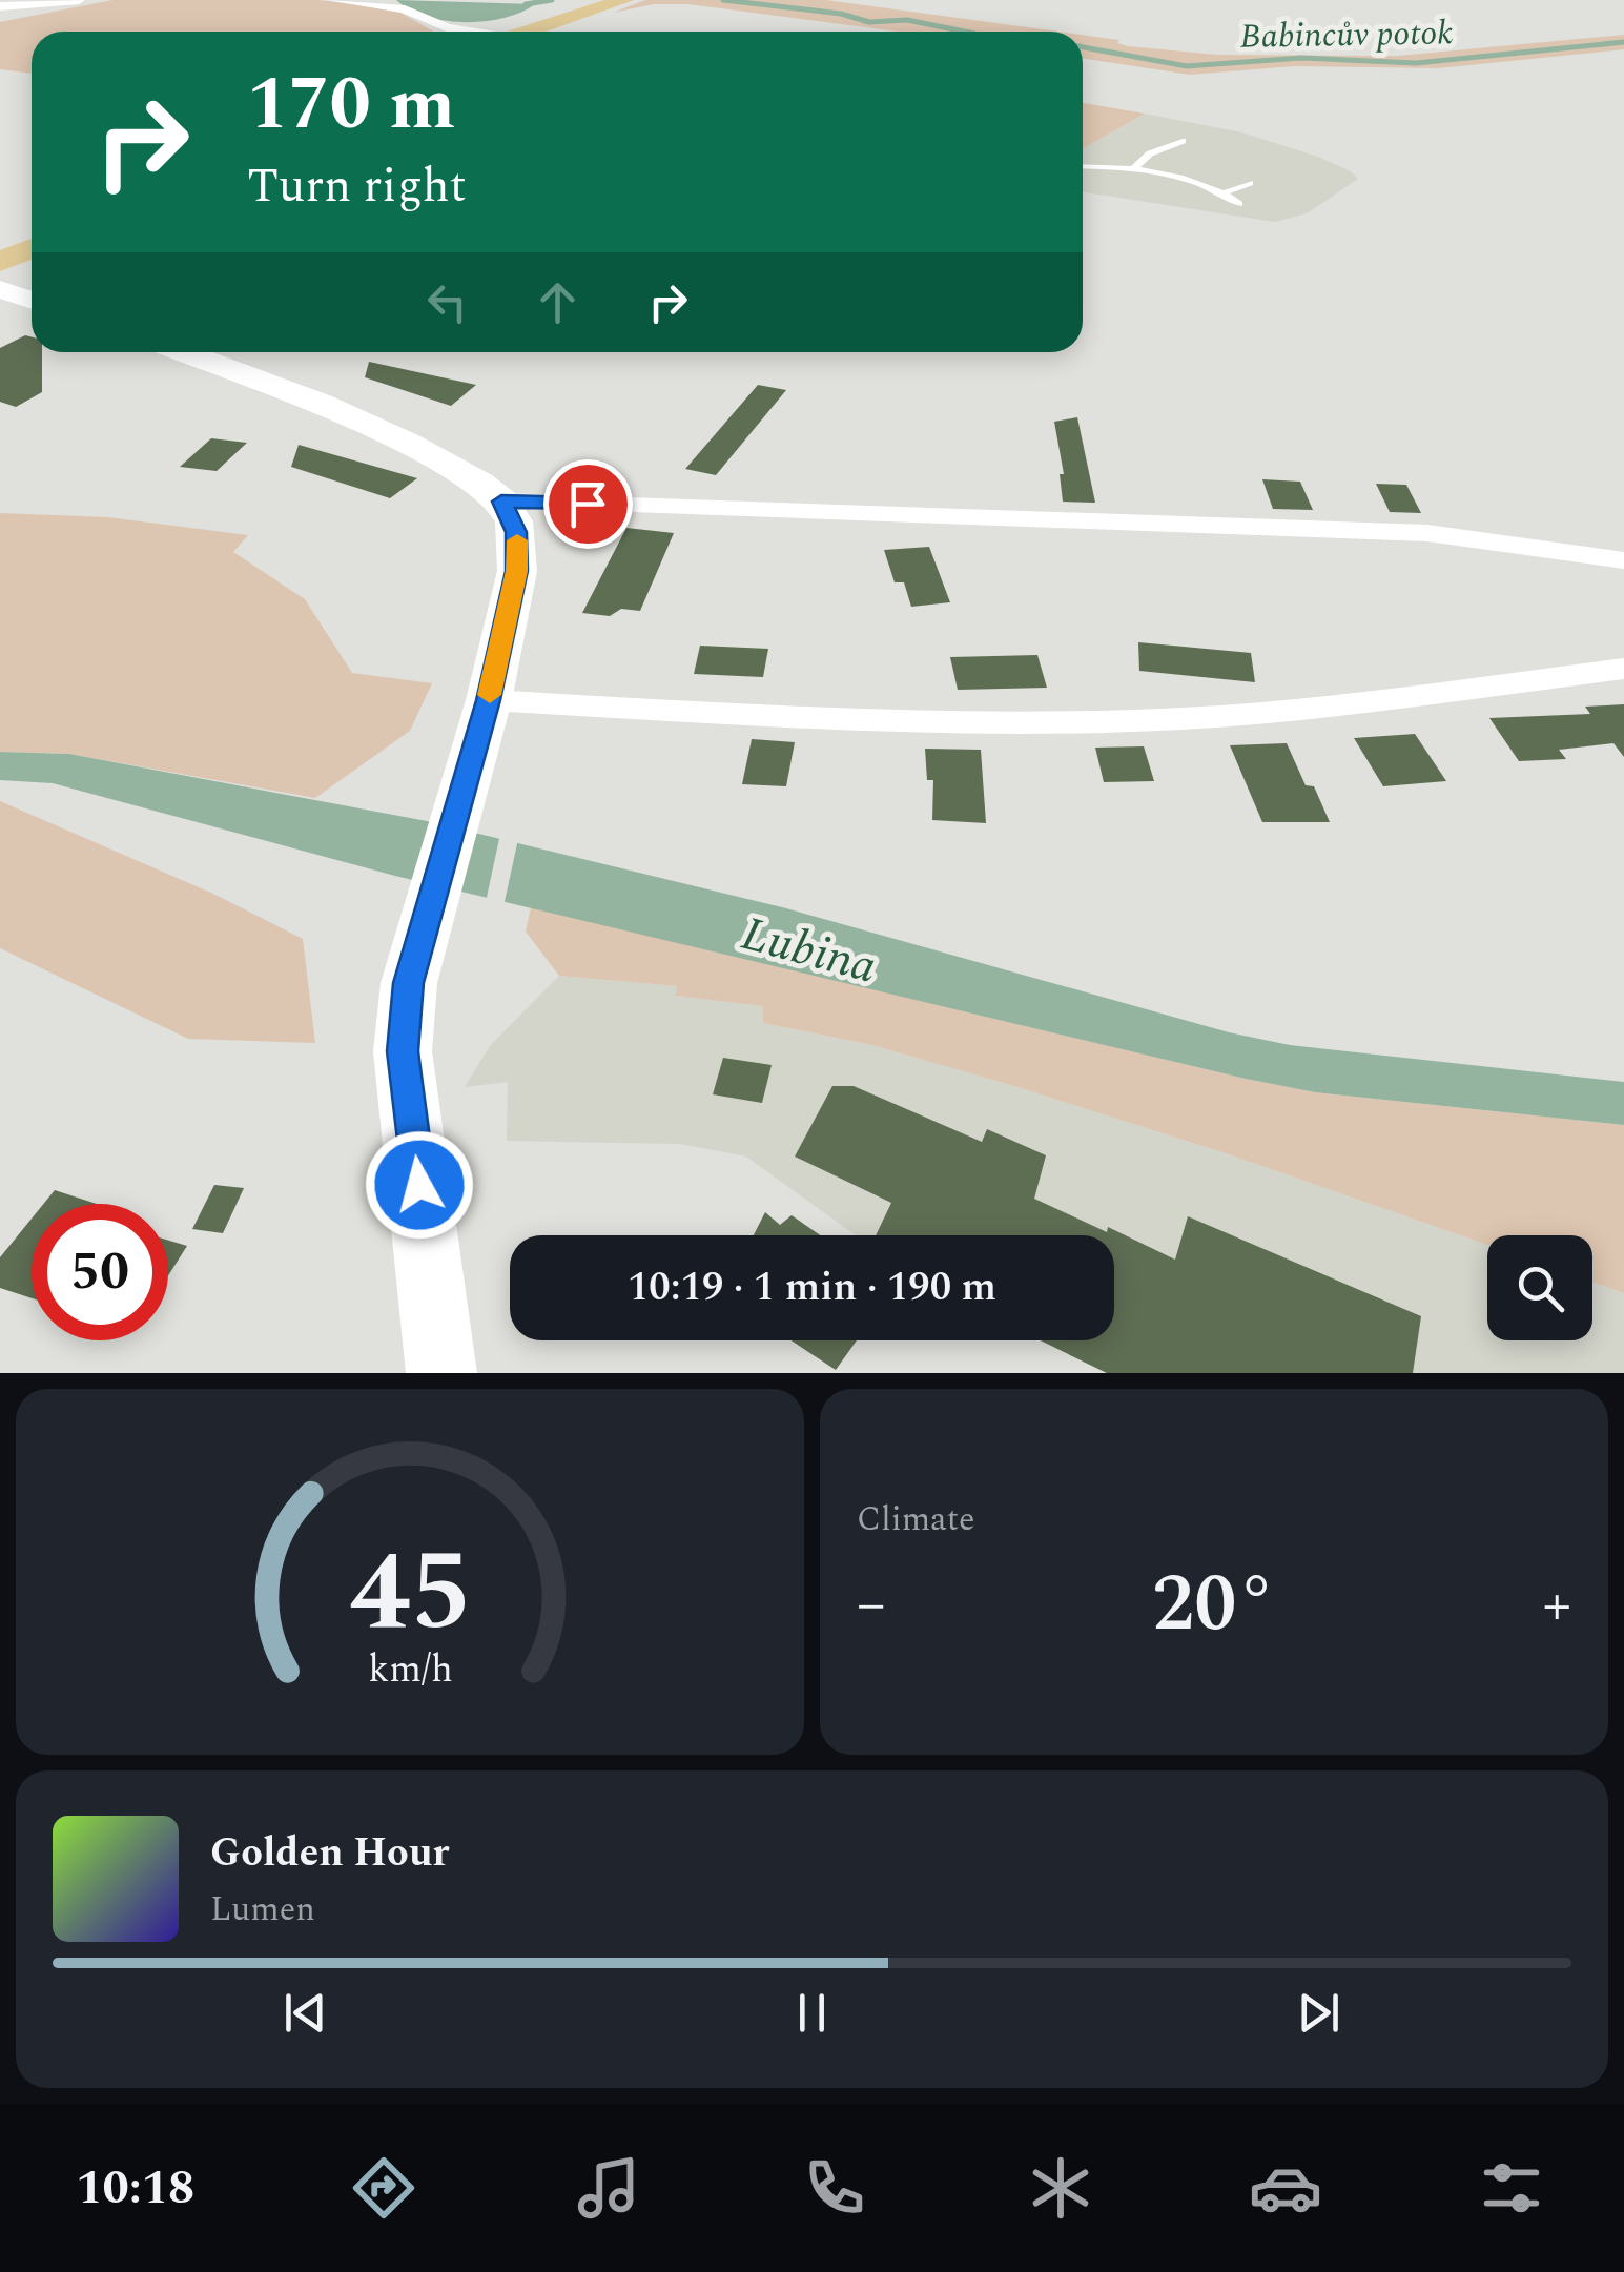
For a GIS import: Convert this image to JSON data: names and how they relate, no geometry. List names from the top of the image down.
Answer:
{
  "water": ["Babincův potok", "Lubina"],
  "page": {
    "turn": ["170 m", "Turn right"],
    "limit": "50",
    "trip": "10:19 · 1 min · 190 m",
    "tile": "Climate",
    "heat": ["−", "20°", "+"],
    "song": ["Golden Hour", "Lumen"],
    "tabs": "10:18",
    "gauge": ["45", "km/h"]
  }
}
